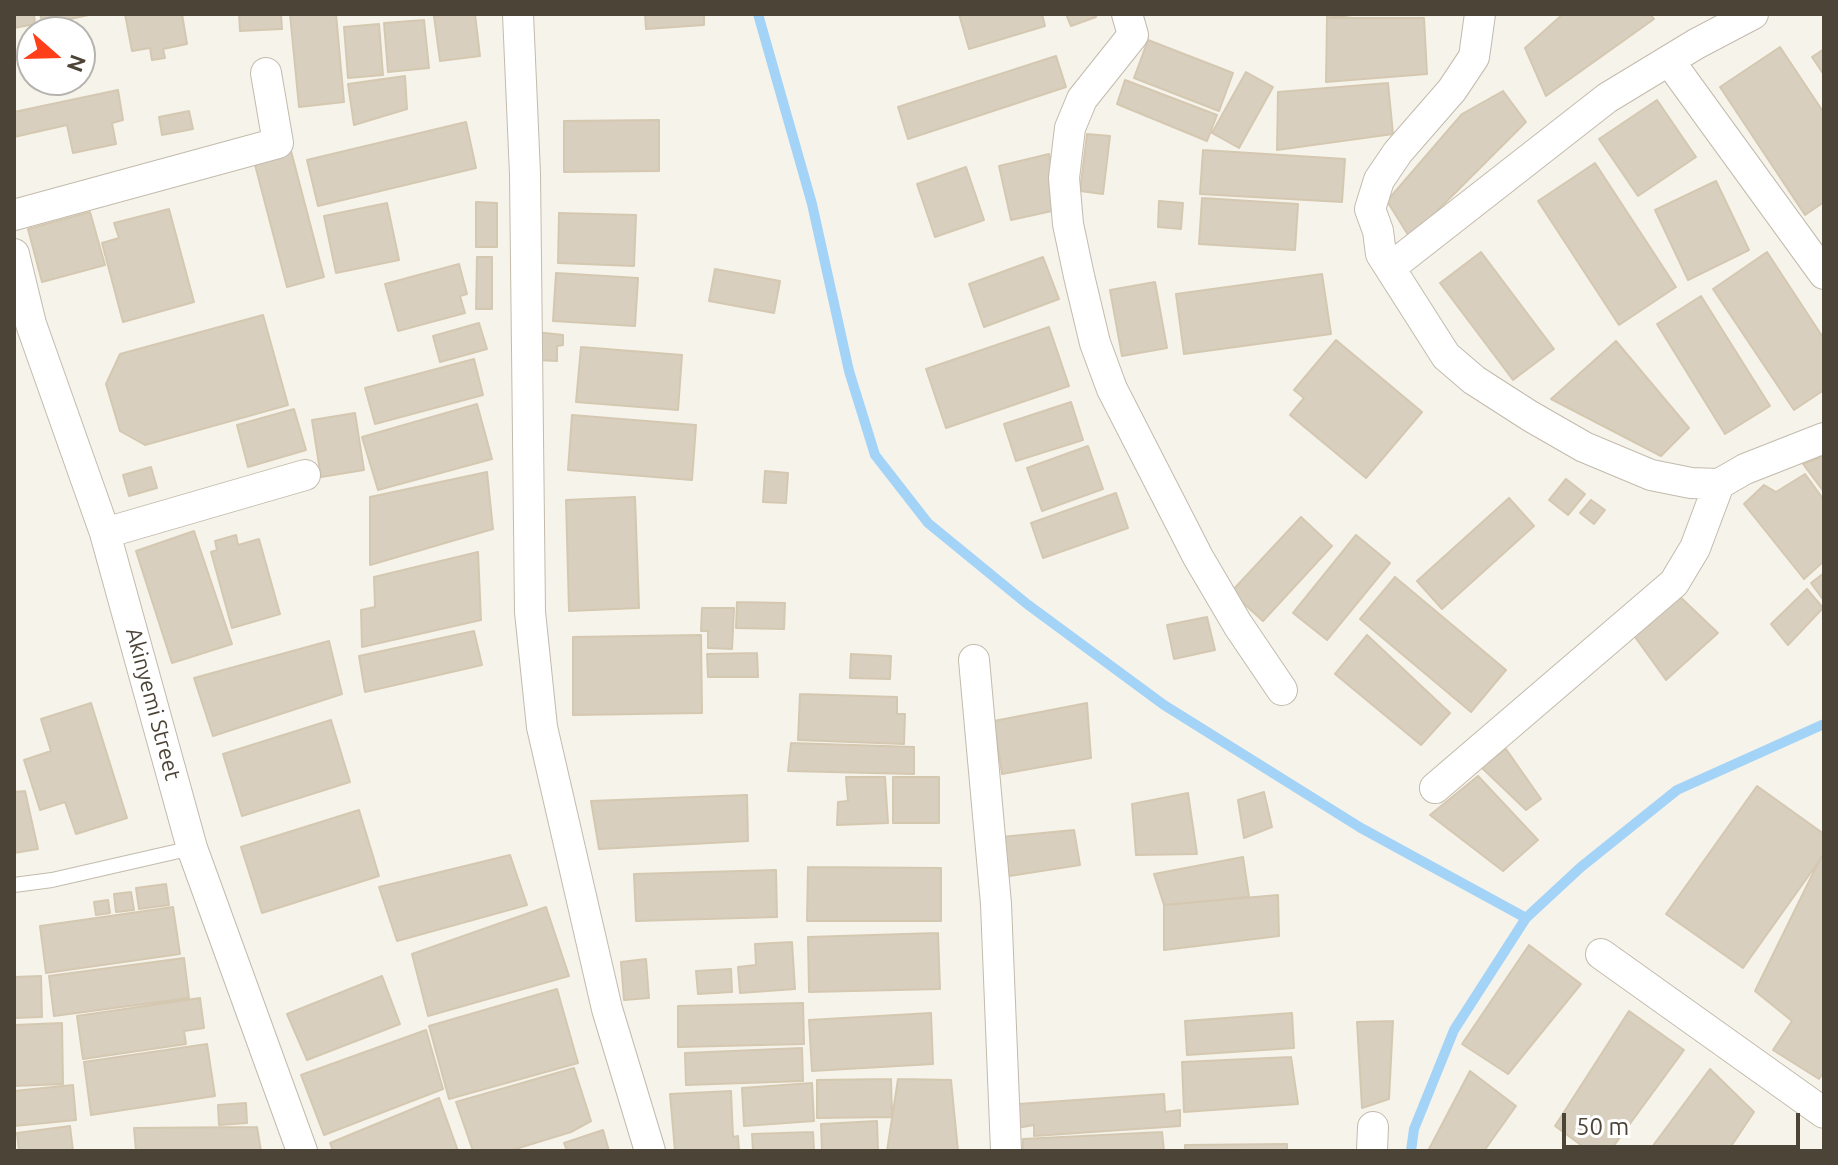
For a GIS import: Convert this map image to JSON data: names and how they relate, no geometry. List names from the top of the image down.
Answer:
{
  "streets": {
    "street": ["Akinyemi Street"]
  },
  "scale_bar": "50 m",
  "north": "right"
}
